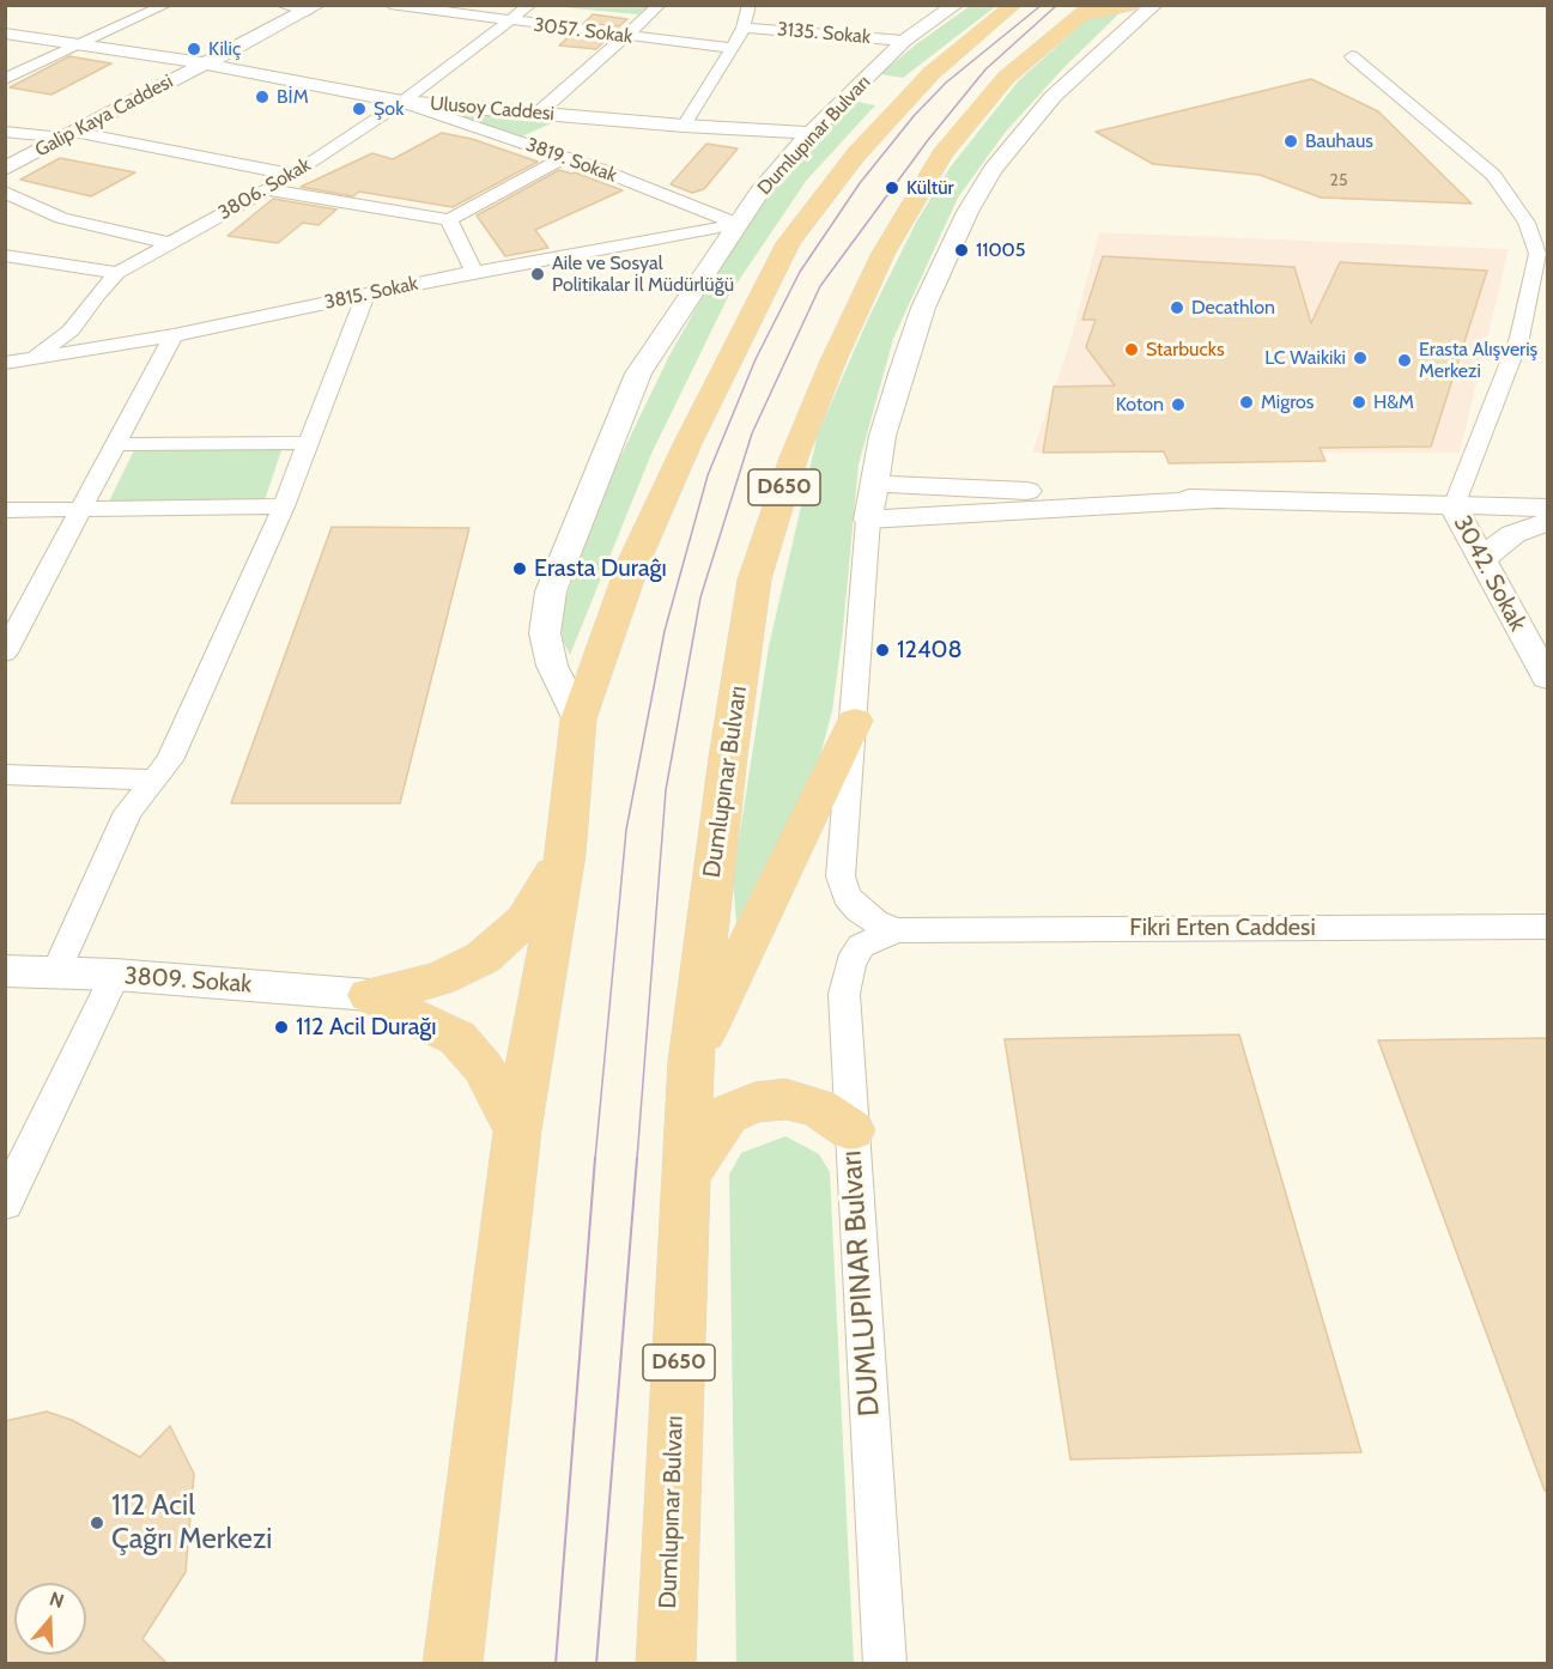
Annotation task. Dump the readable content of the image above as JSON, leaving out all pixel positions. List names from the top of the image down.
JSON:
{
  "streets": {
    "highway": ["Dumlupınar Bulvarı", "D650"],
    "street": [
      "3057. Sokak",
      "3135. Sokak",
      "Ulusoy Caddesi",
      "Galip Kaya Caddesi",
      "3819. Sokak",
      "3806. Sokak",
      "3815. Sokak",
      "3042. Sokak",
      "Fikri Erten Caddesi",
      "3809. Sokak",
      "DUMLUPINAR Bulvarı"
    ]
  },
  "crossings": [
    ["3057. Sokak", "3806. Sokak"],
    ["3135. Sokak", "Dumlupınar Bulvarı"],
    ["Ulusoy Caddesi", "Galip Kaya Caddesi"],
    ["Ulusoy Caddesi", "Dumlupınar Bulvarı"],
    ["Ulusoy Caddesi", "3819. Sokak"],
    ["Ulusoy Caddesi", "3806. Sokak"],
    ["Dumlupınar Bulvarı", "3819. Sokak"],
    ["Dumlupınar Bulvarı", "3815. Sokak"],
    ["3819. Sokak", "3806. Sokak"],
    ["3819. Sokak", "3815. Sokak"],
    ["3806. Sokak", "3815. Sokak"],
    ["Fikri Erten Caddesi", "DUMLUPINAR Bulvarı"]
  ],
  "places": [
    "Kiliç",
    "BİM",
    "Şok",
    "Bauhaus",
    "Kültür",
    "11005",
    "Aile ve Sosyal Politikalar İl Müdürlüğü",
    "Decathlon",
    "Starbucks",
    "LC Waikiki",
    "Erasta Alışveriş Merkezi",
    "Migros",
    "H&M",
    "Koton",
    "Erasta Duraĝı",
    "12408",
    "112 Acil Durağı",
    "112 Acil Çağrı Merkezi"
  ],
  "house_numbers": ["25"],
  "north": "top"
}
